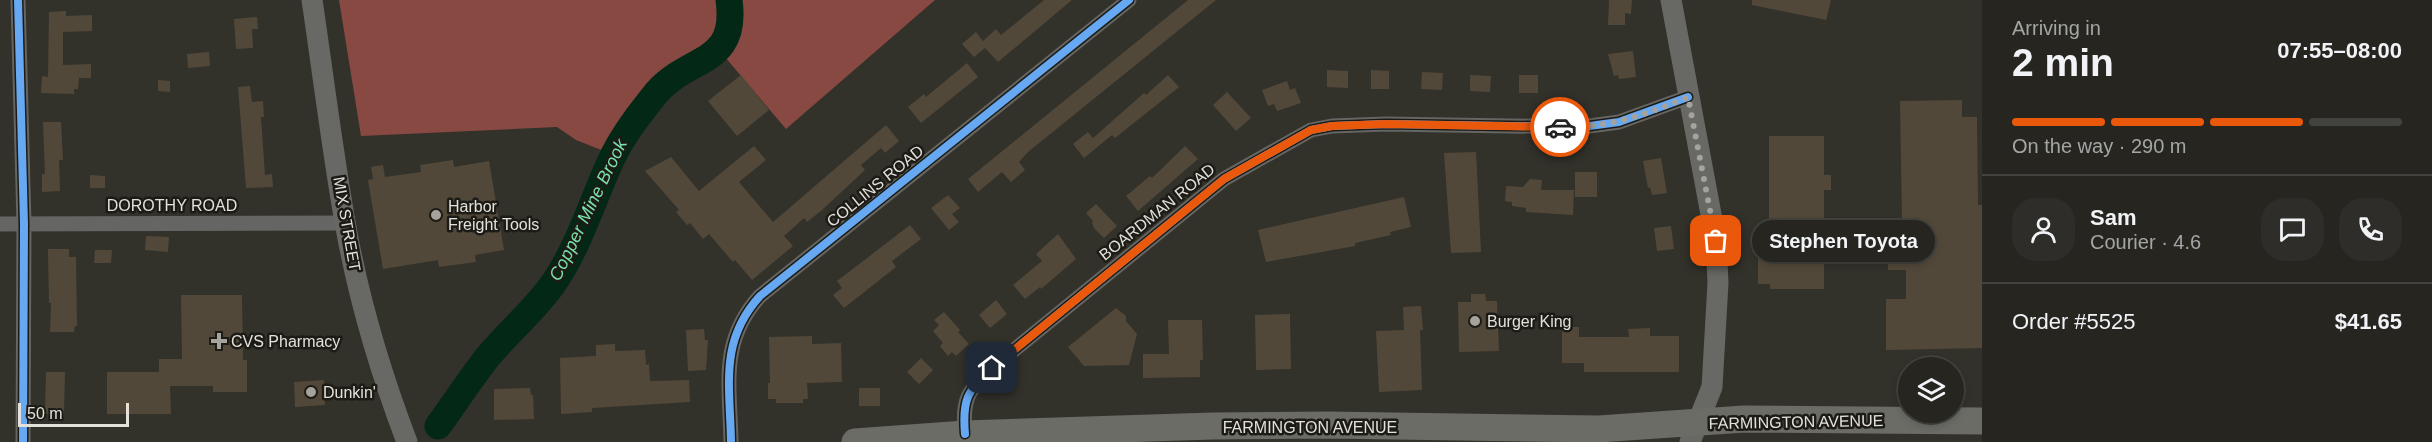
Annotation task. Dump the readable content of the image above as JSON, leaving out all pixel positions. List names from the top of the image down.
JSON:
{
  "streets": {
    "highway": ["FARMINGTON AVENUE"],
    "main road": ["MIX STREET"],
    "street": ["COLLINS ROAD", "DOROTHY ROAD", "BOARDMAN ROAD"]
  },
  "crossings": [
    ["DOROTHY ROAD", "MIX STREET"],
    ["BOARDMAN ROAD", "FARMINGTON AVENUE"]
  ],
  "water": ["Copper Mine Brook"],
  "places": {
    "other": [
      "Harbor Freight Tools",
      "Stephen Toyota",
      "Burger King",
      "Dunkin'"
    ],
    "health": ["CVS Pharmacy"]
  },
  "scale_bar": "50 m",
  "page": {
    "heading": ["2 min", "Arriving in", "07:55–08:00"],
    "panel": [
      "Sam",
      "Courier · 4.6",
      "Order #5525",
      "$41.65"
    ],
    "bar": "On the way · 290 m",
    "bubble": "Stephen Toyota",
    "scale": "50 m"
  }
}
